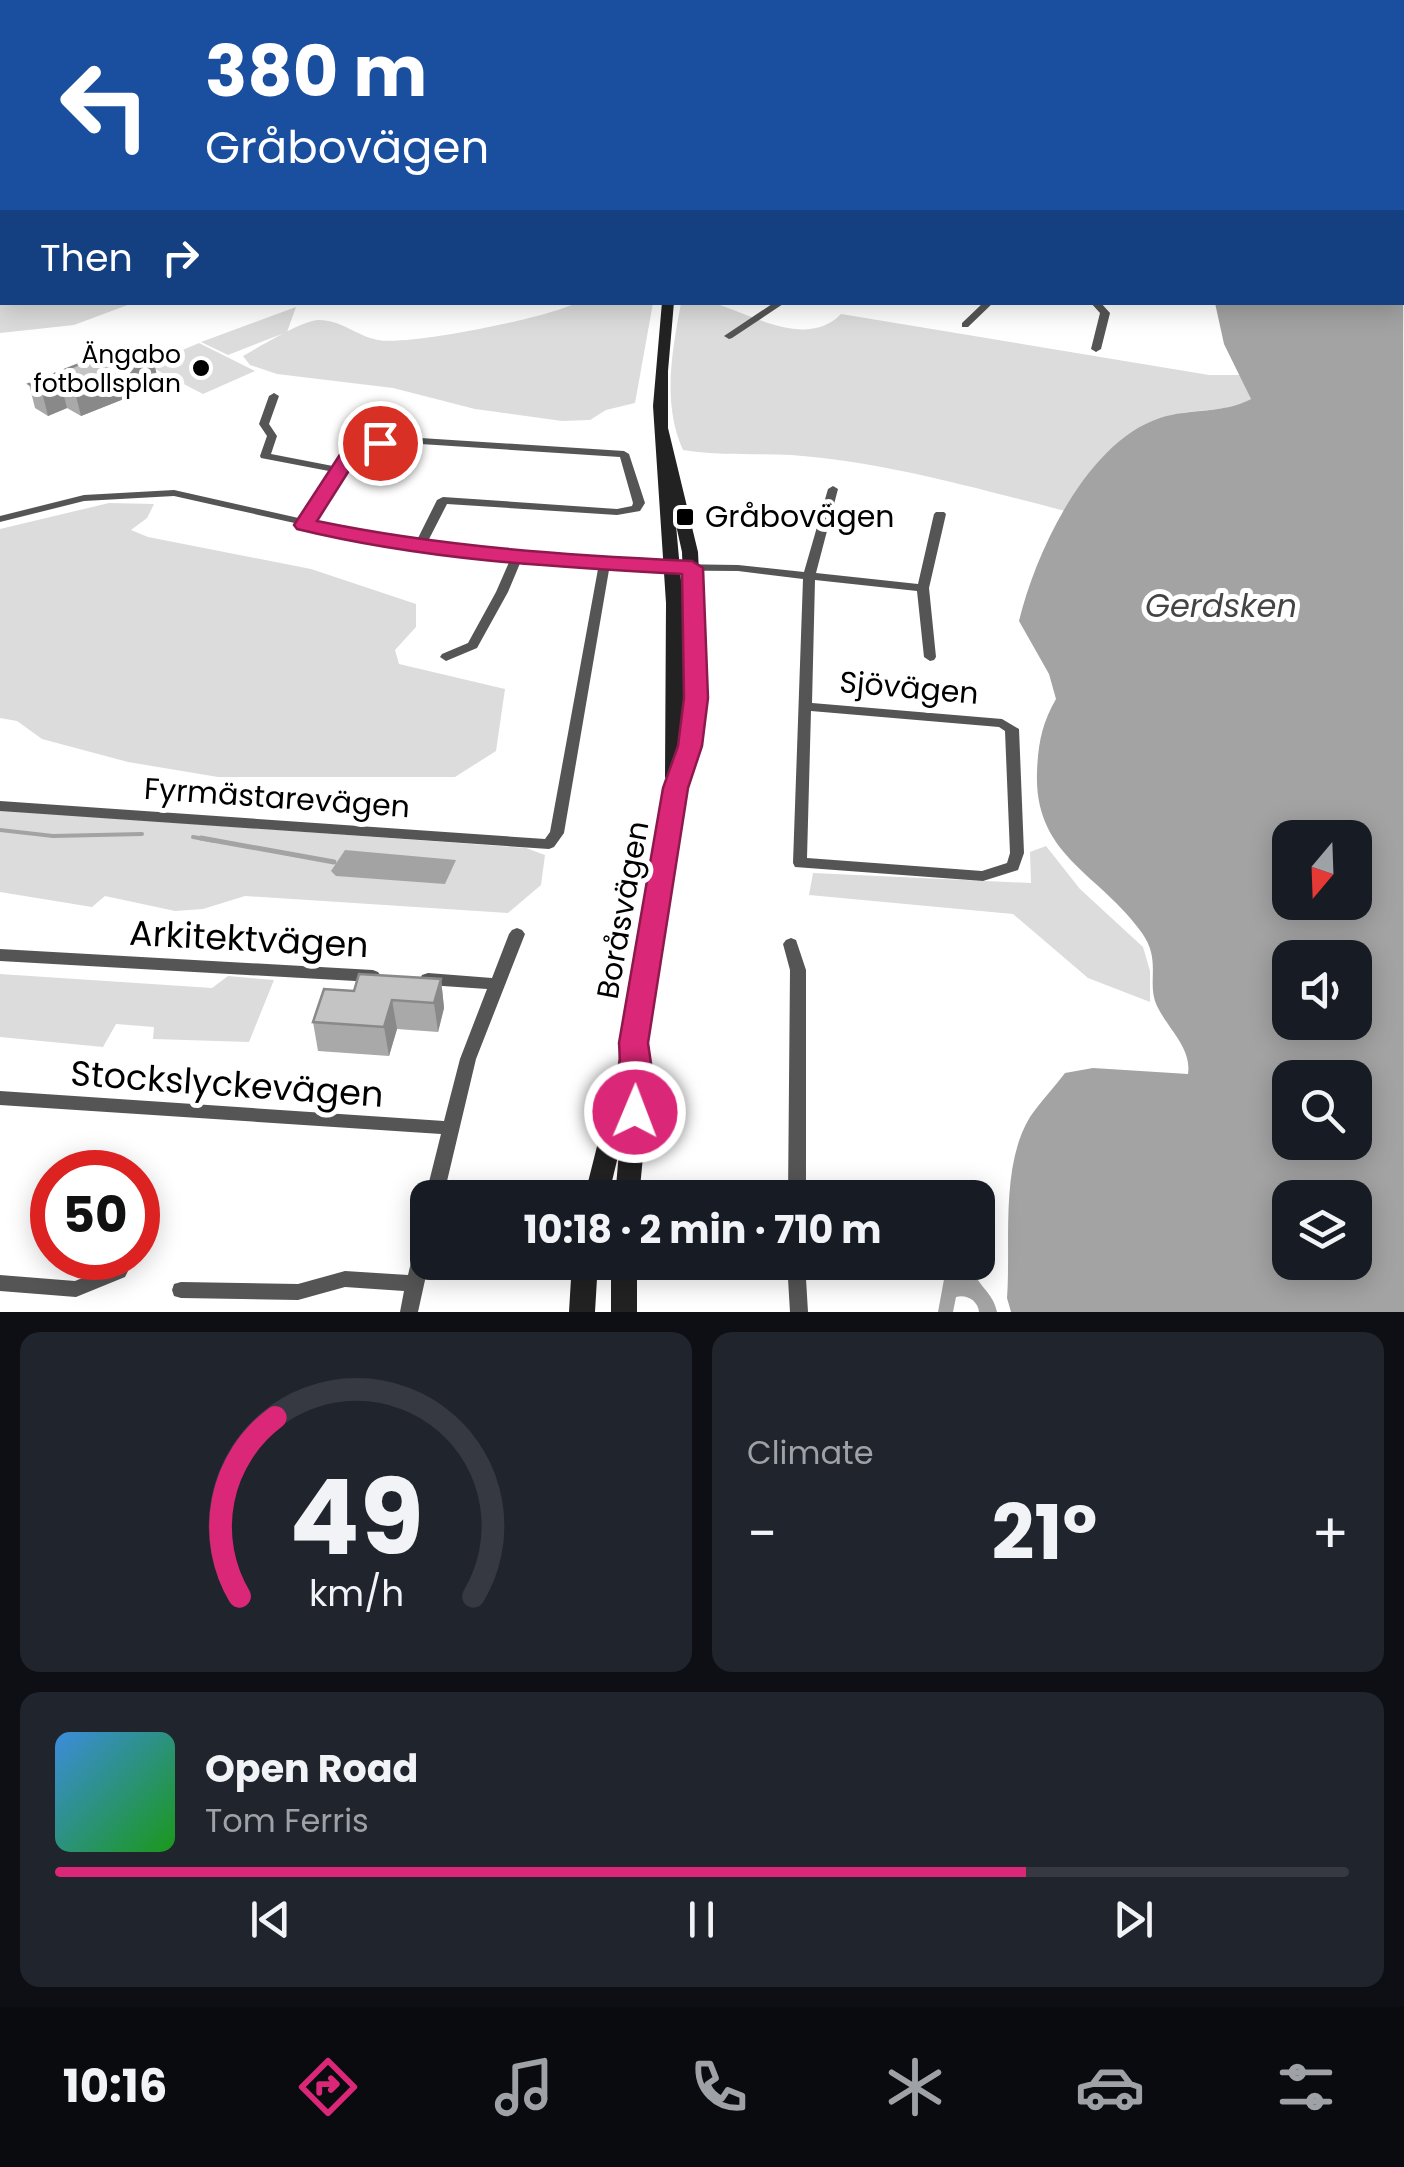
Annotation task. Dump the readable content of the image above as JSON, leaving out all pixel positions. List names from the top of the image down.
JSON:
{
  "streets": {
    "main road": ["Boråsvägen"],
    "street": [
      "Sjövägen",
      "Fyrmästarevägen",
      "Arkitektvägen",
      "Stockslyckevägen"
    ]
  },
  "water": ["Gerdsken"],
  "places": {
    "other": ["Ängabo fotbollsplan"],
    "transit": ["Gråbovägen"]
  },
  "north": "bottom",
  "page": {
    "turn": ["380 m", "Gråbovägen"],
    "then": "Then",
    "limit": "50",
    "trip": "10:18 · 2 min · 710 m",
    "tile": "Climate",
    "heat": ["−", "21°", "+"],
    "song": ["Open Road", "Tom Ferris"],
    "tabs": "10:16",
    "gauge": ["49", "km/h"]
  }
}
